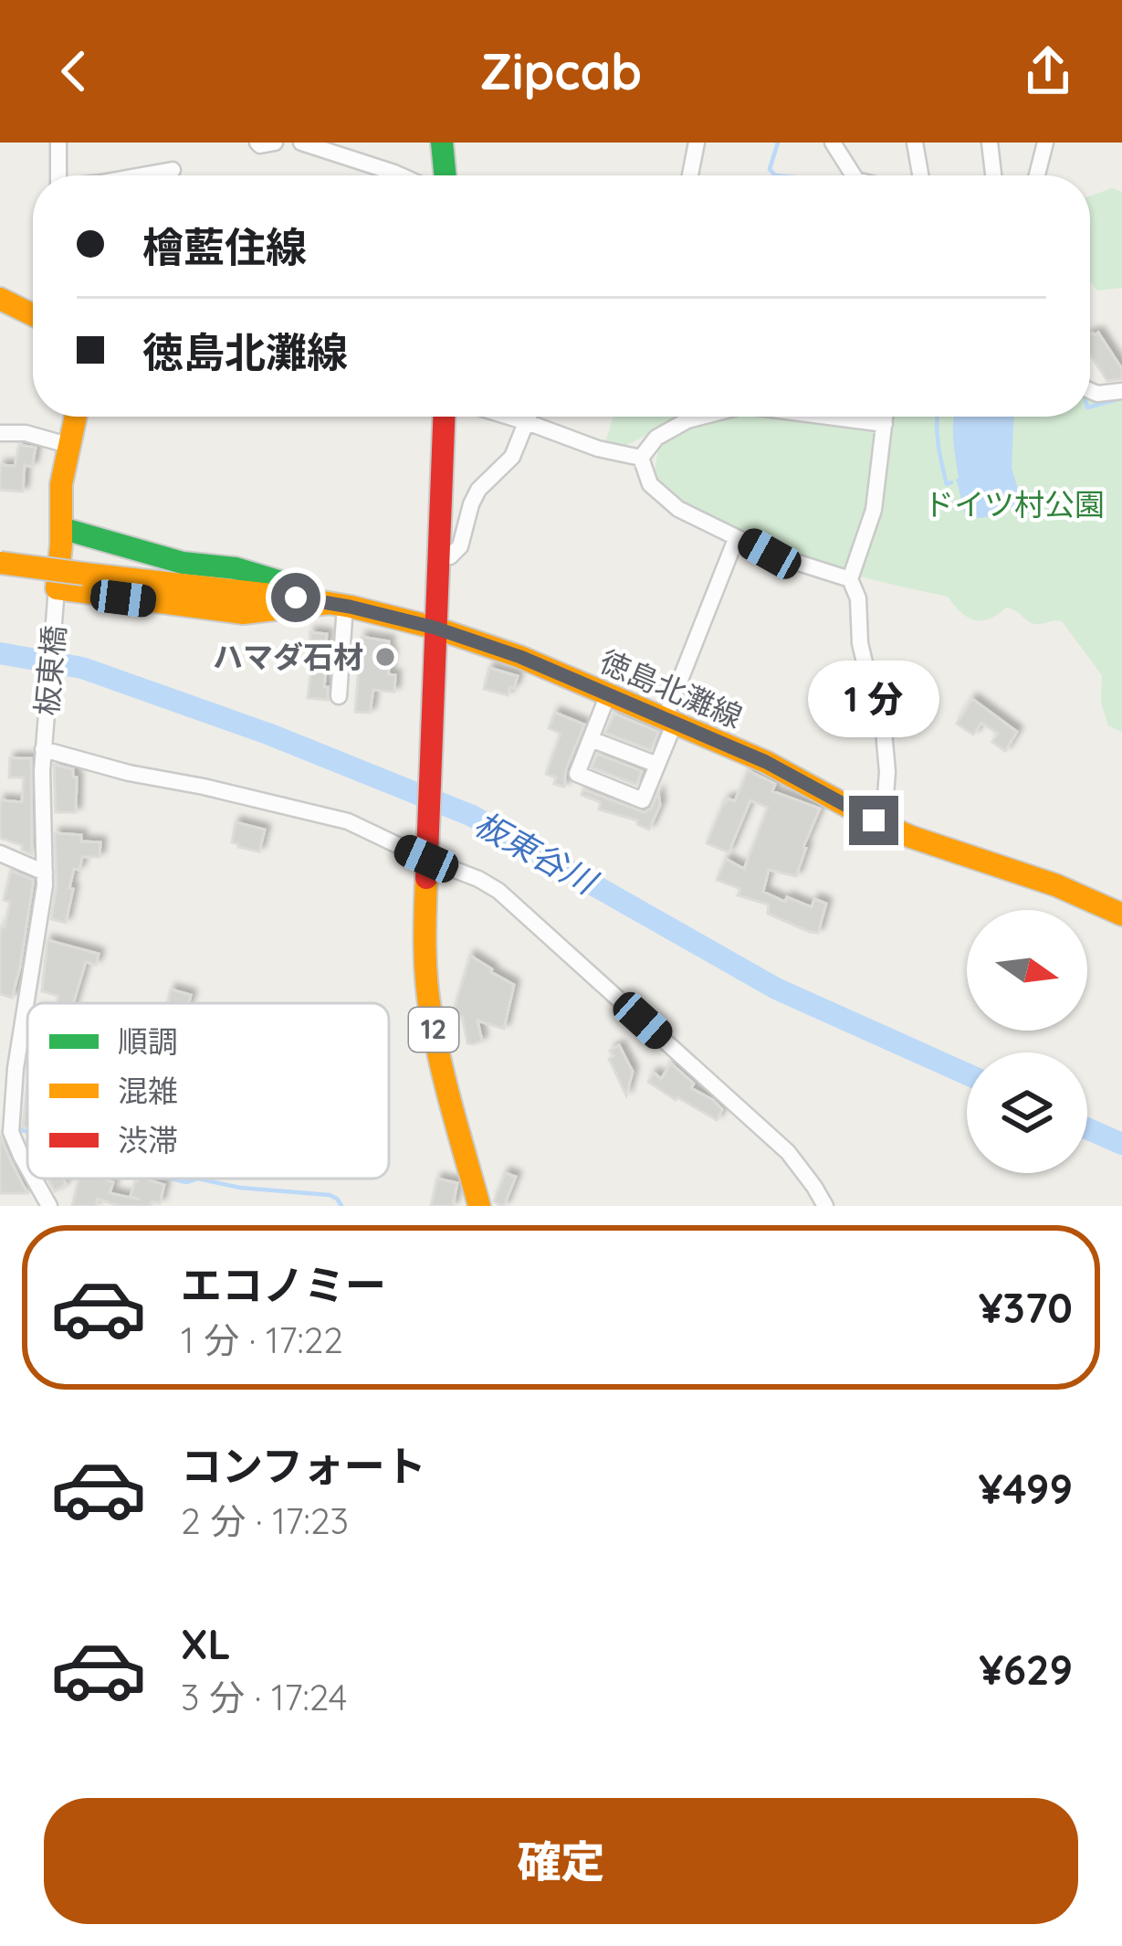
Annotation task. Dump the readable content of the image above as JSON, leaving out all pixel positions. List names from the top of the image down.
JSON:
{
  "streets": {
    "main road": ["徳島北灘線", "12"],
    "street": ["板東橋"]
  },
  "crossings": [
    ["徳島北灘線", "12"]
  ],
  "water": ["板東谷川"],
  "parks": ["ドイツ村公園"],
  "places": ["ハマダ石材"],
  "legend": ["順調", "混雑", "渋滞"],
  "north": "right",
  "page": {
    "header": "Zipcab",
    "banner": ["檜藍住線", "徳島北灘線"],
    "bubble": "1 分",
    "list": [
      {
        "name": "エコノミー",
        "note": "1 分 · 17:22",
        "value": "¥370"
      },
      {
        "name": "コンフォート",
        "note": "2 分 · 17:23",
        "value": "¥499"
      },
      {
        "name": "XL",
        "note": "3 分 · 17:24",
        "value": "¥629"
      }
    ],
    "buttons": "確定"
  }
}
